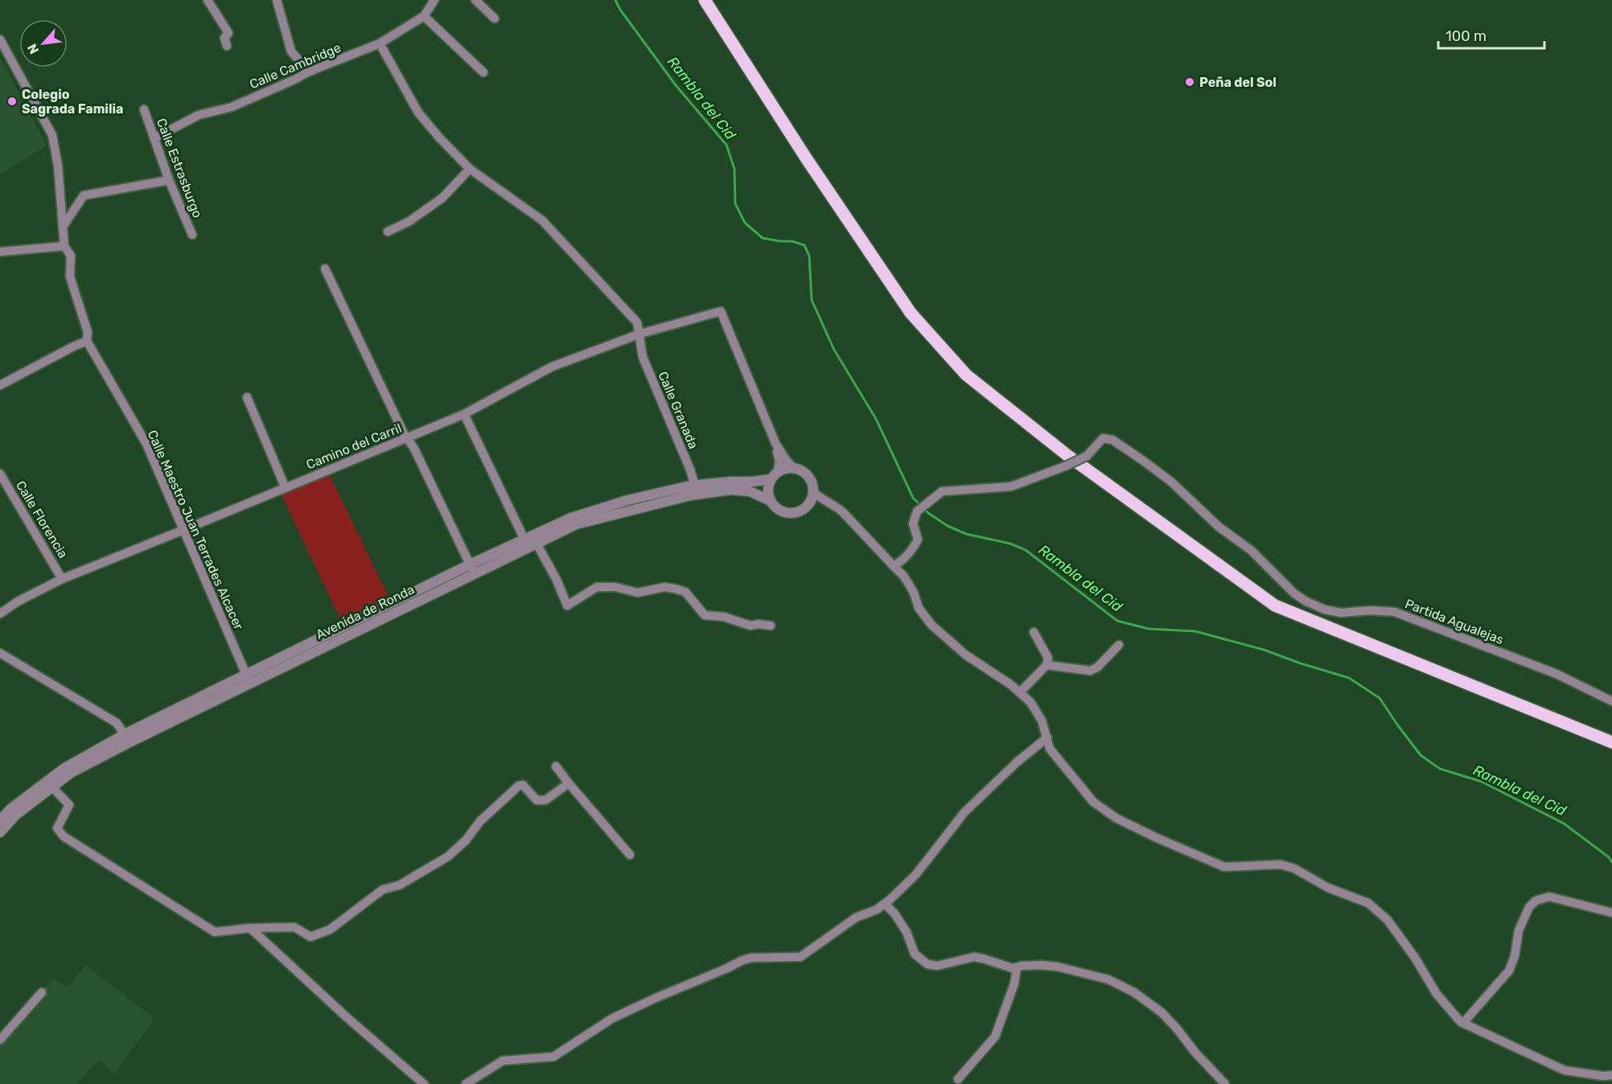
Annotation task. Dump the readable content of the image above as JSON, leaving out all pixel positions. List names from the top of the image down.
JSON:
{
  "streets": {
    "street": [
      "Calle Cambridge",
      "Calle Estrasburgo",
      "Calle Granada",
      "Camino del Carril",
      "Calle Florencia",
      "Calle Maestro Juan Terrades Alcacer",
      "Avenida de Ronda",
      "Partida Agualejas"
    ]
  },
  "crossings": [
    ["Calle Cambridge", "Calle Estrasburgo"],
    ["Calle Cambridge", "Calle Granada"],
    ["Calle Granada", "Camino del Carril"],
    ["Calle Granada", "Avenida de Ronda"],
    ["Camino del Carril", "Calle Florencia"],
    ["Camino del Carril", "Calle Maestro Juan Terrades Alcacer"],
    ["Calle Maestro Juan Terrades Alcacer", "Avenida de Ronda"]
  ],
  "water": ["Rambla del Cid"],
  "places": ["Peña del Sol", "Colegio Sagrada Familia"],
  "scale_bar": "100 m",
  "north": "bottom left"
}
